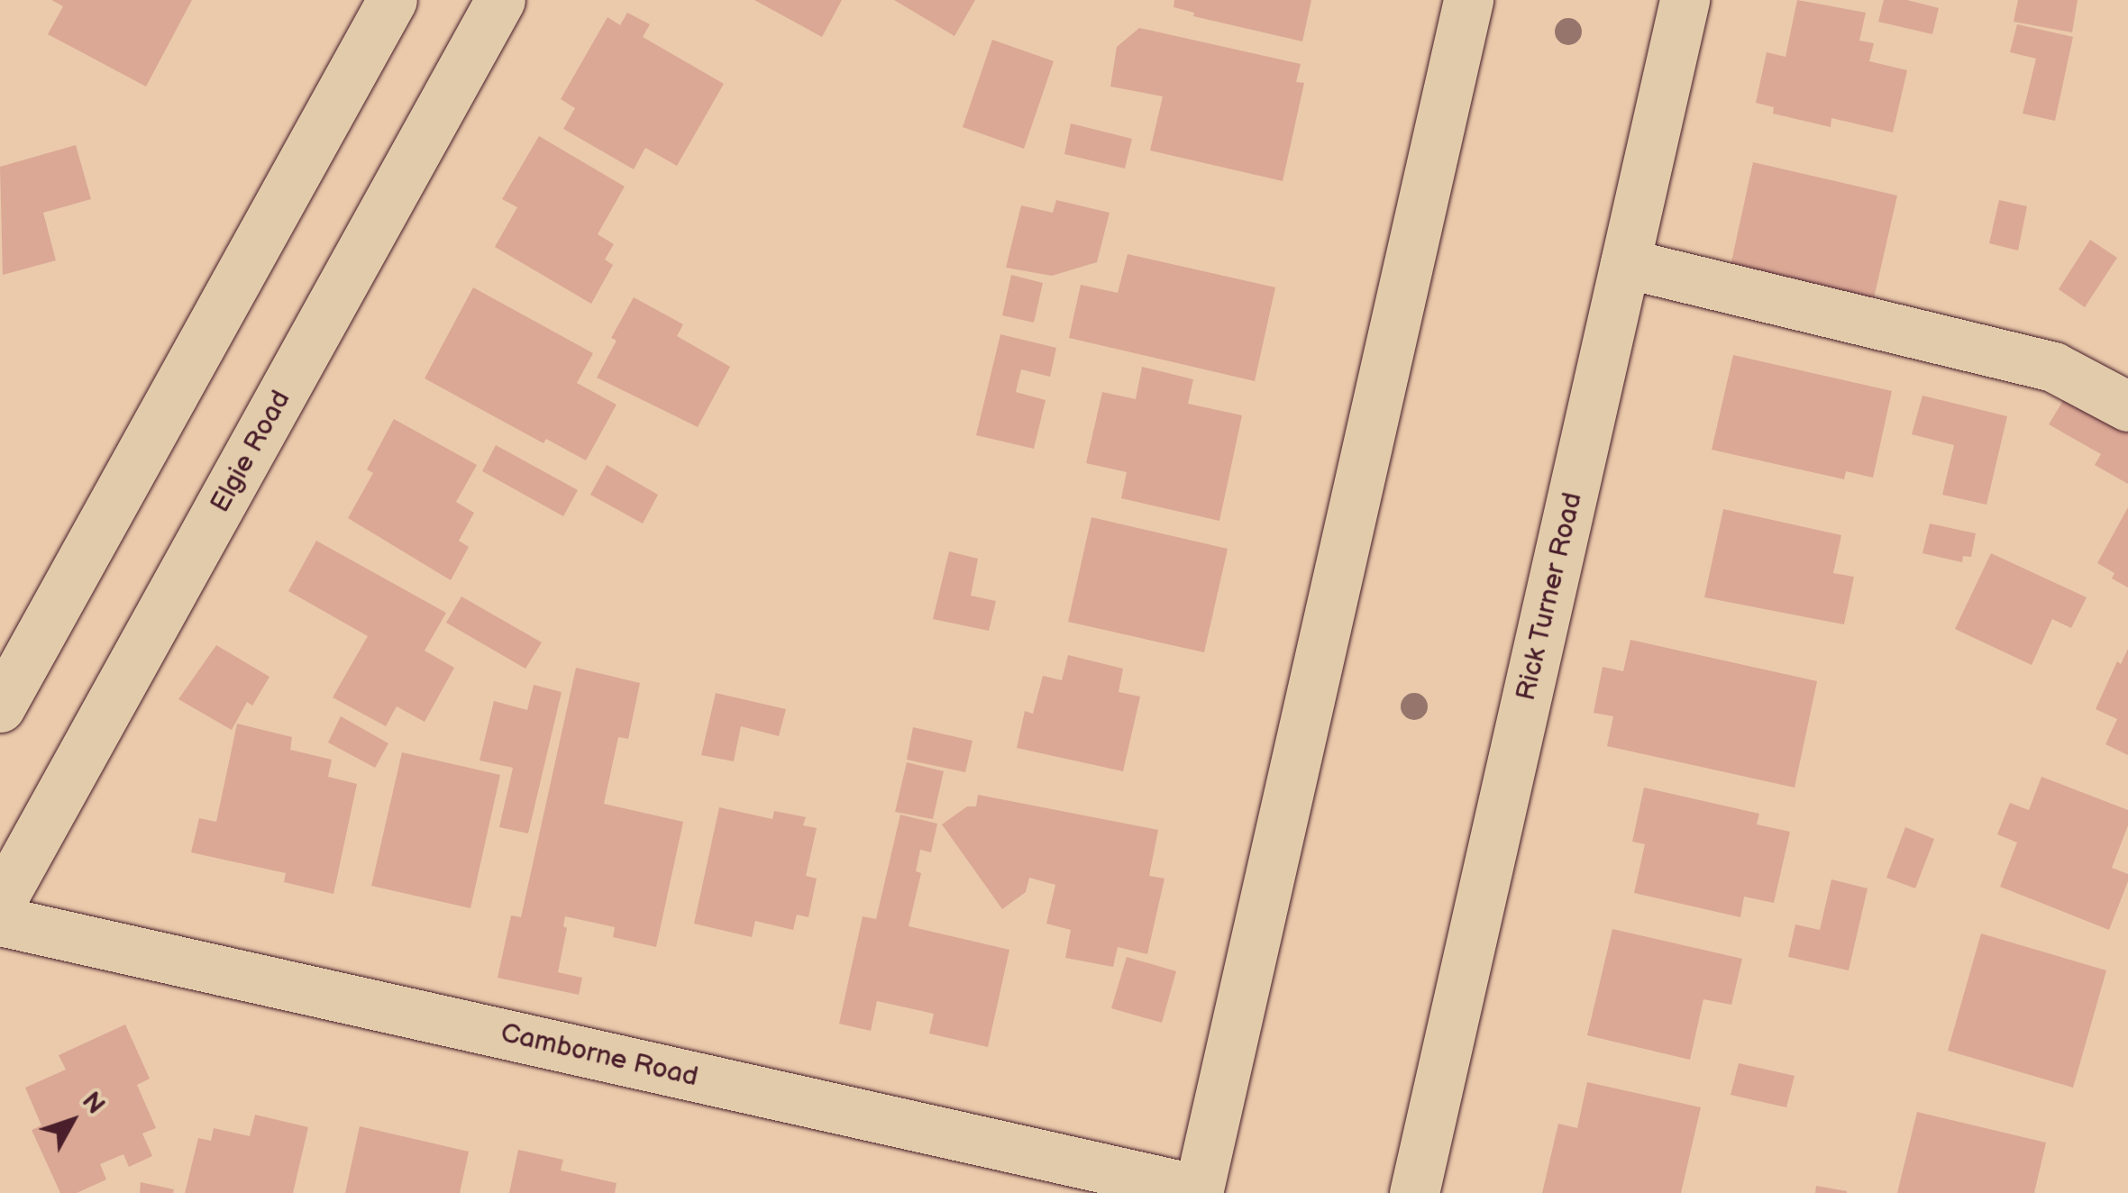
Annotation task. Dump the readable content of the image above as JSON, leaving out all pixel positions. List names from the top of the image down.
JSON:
{
  "streets": {
    "street": ["Elgie Road", "Rick Turner Road", "Camborne Road"]
  },
  "north": "top right"
}
